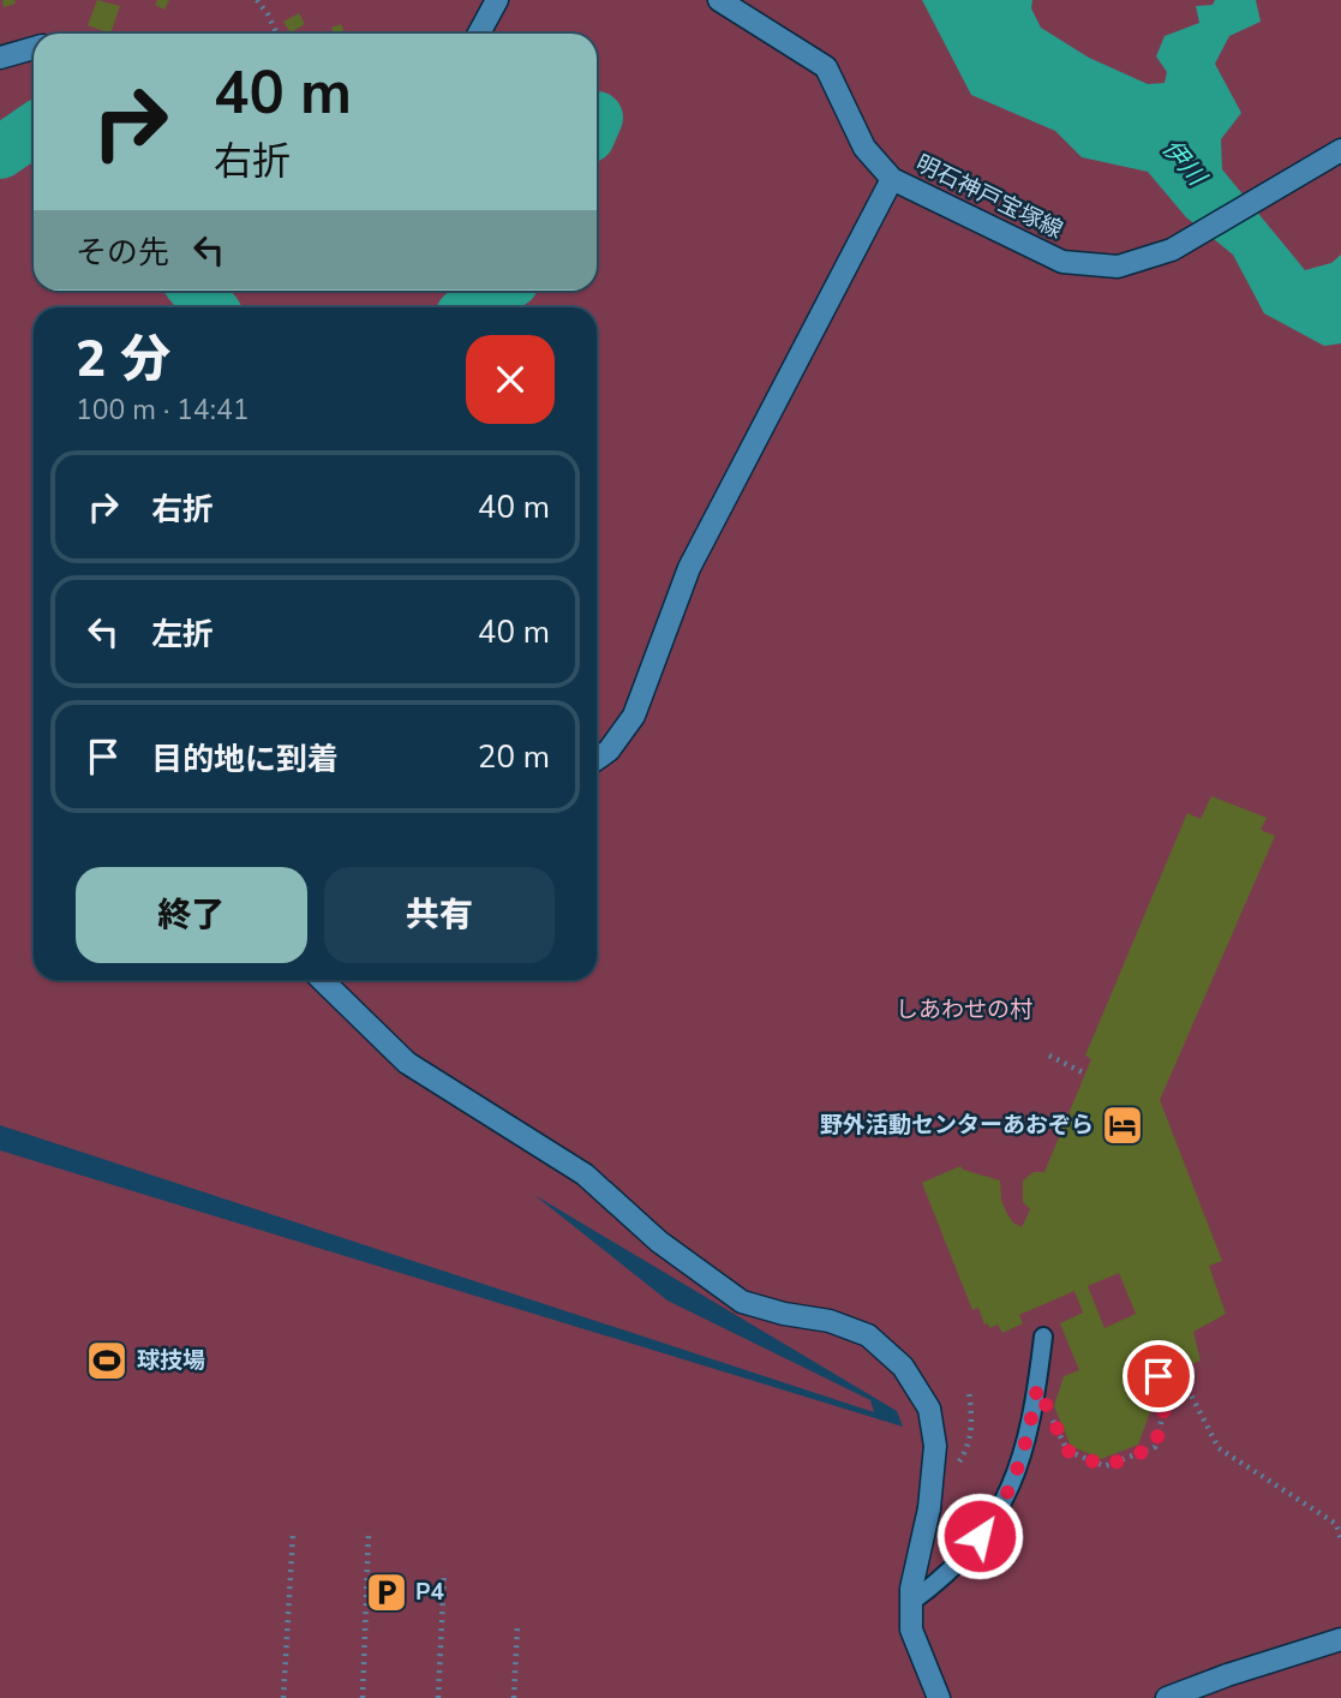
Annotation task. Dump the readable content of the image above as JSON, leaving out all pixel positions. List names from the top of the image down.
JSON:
{
  "streets": {
    "street": ["明石神戸宝塚線"]
  },
  "water": ["伊川"],
  "parks": ["しあわせの村"],
  "places": {
    "hotel": ["野外活動センターあおぞら"],
    "sports": ["球技場"],
    "parking": ["P4"]
  },
  "page": {
    "turn": ["40 m", "右折"],
    "then": "その先",
    "heading": ["2 分", "100 m · 14:41"],
    "list": [
      {
        "name": "右折",
        "value": "40 m"
      },
      {
        "name": "左折",
        "value": "40 m"
      },
      {
        "name": "目的地に到着",
        "value": "20 m"
      }
    ],
    "buttons": ["終了", "共有"]
  }
}
